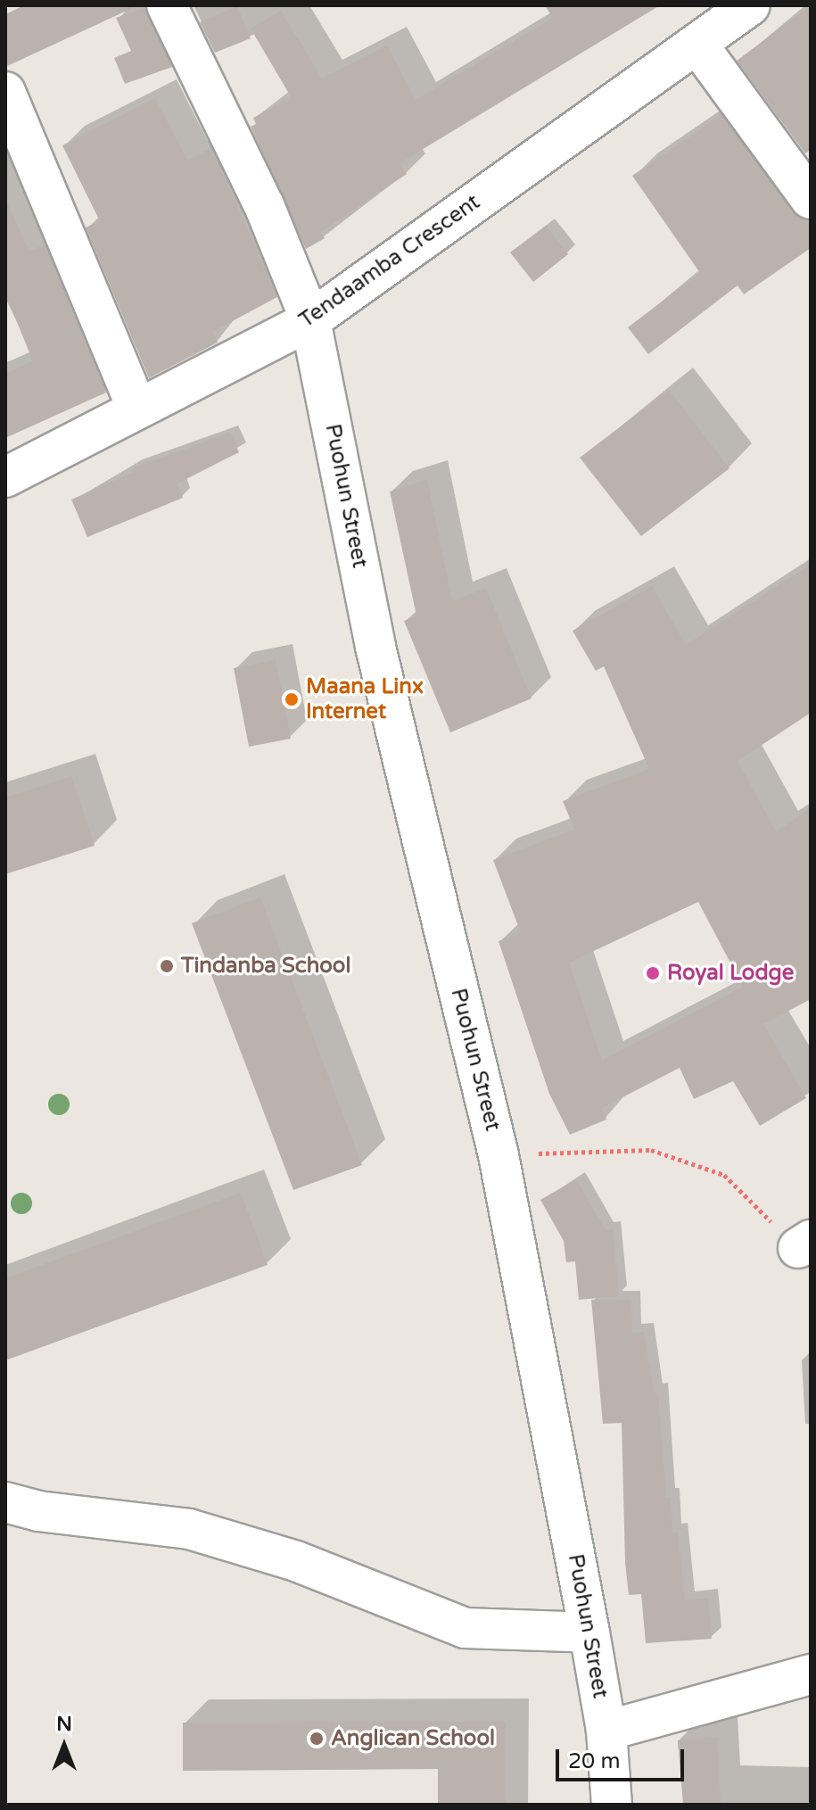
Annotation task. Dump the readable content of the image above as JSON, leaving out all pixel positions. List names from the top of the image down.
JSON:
{
  "streets": {
    "street": ["Tendaamba Crescent", "Puohun Street"]
  },
  "crossings": [
    ["Tendaamba Crescent", "Puohun Street"]
  ],
  "places": [
    "Maana Linx Internet",
    "Tindanba School",
    "Royal Lodge",
    "Anglican School"
  ],
  "scale_bar": "20 m",
  "north": "top"
}
